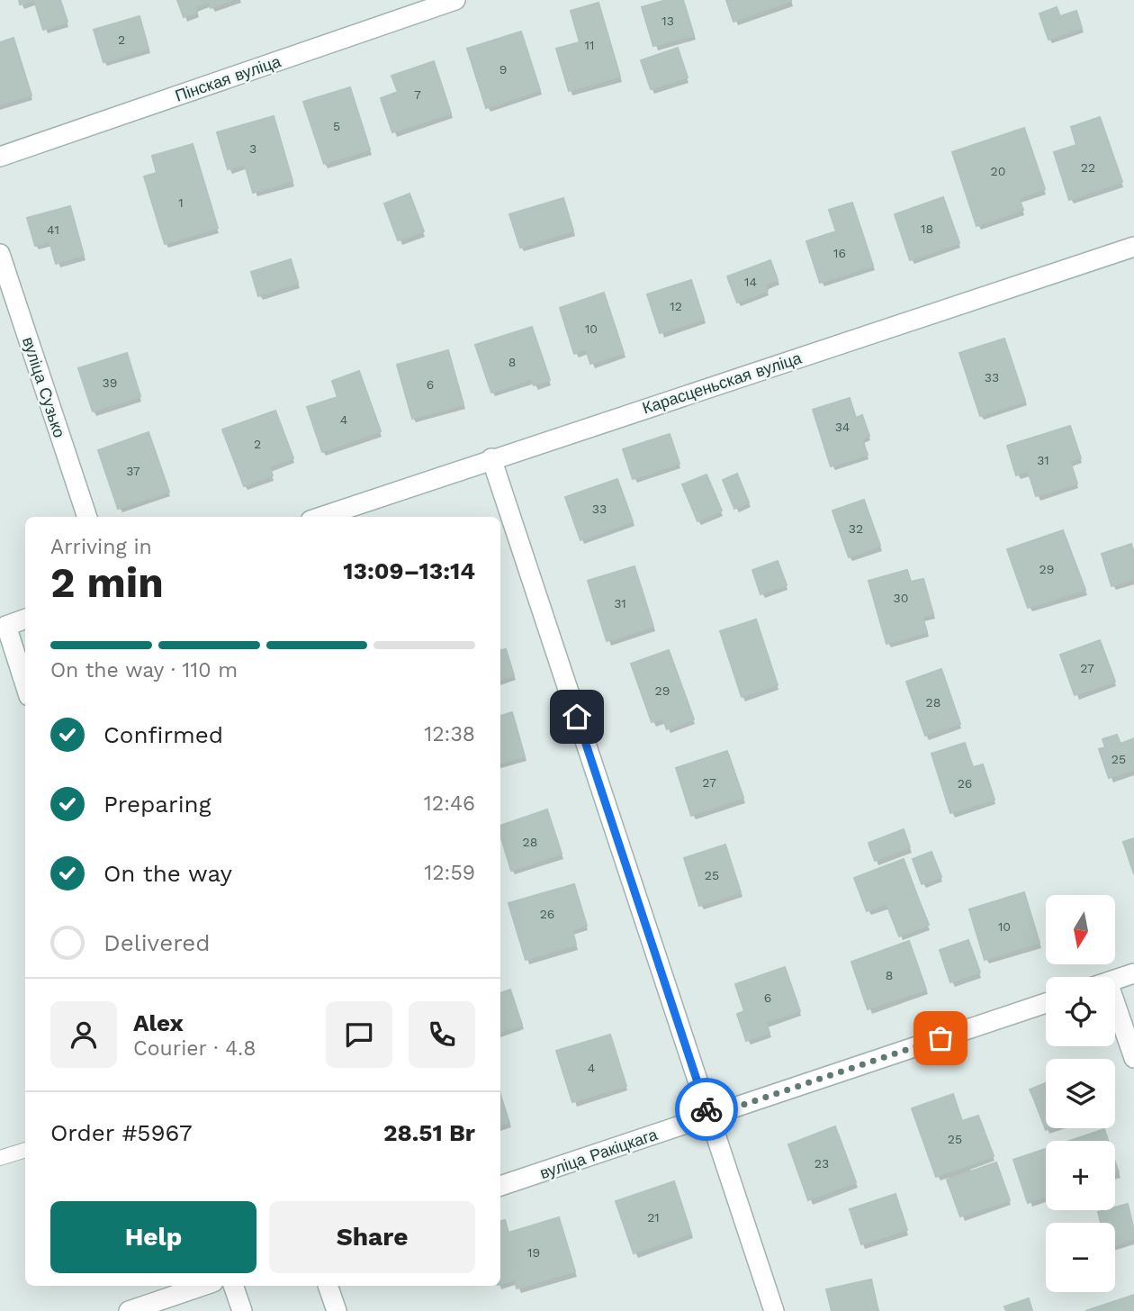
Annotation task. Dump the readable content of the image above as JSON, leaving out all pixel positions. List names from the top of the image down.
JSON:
{
  "streets": {
    "street": [
      "Пінская вуліца",
      "Карасценьская вуліца",
      "вуліца Сузько",
      "вуліца Ракіцкага"
    ]
  },
  "house_numbers": [
    "13",
    "2",
    "11",
    "9",
    "7",
    "5",
    "3",
    "22",
    "20",
    "1",
    "18",
    "41",
    "16",
    "14",
    "12",
    "10",
    "8",
    "33",
    "39",
    "6",
    "4",
    "34",
    "2",
    "31",
    "37",
    "33",
    "32",
    "29",
    "30",
    "31",
    "27",
    "29",
    "28",
    "25",
    "27",
    "26",
    "28",
    "25",
    "26",
    "10",
    "8",
    "6",
    "4",
    "25",
    "23",
    "21",
    "19"
  ],
  "north": "bottom",
  "page": {
    "heading": ["2 min", "Arriving in", "13:09–13:14"],
    "panel": [
      "Alex",
      "Courier · 4.8",
      "Order #5967",
      "28.51 Br"
    ],
    "bar": "On the way · 110 m",
    "list": [
      ["Confirmed", "12:38"],
      ["Preparing", "12:46"],
      ["On the way", "12:59"],
      "Delivered"
    ],
    "map_buttons": ["+", "−"],
    "buttons": ["Help", "Share"]
  }
}
